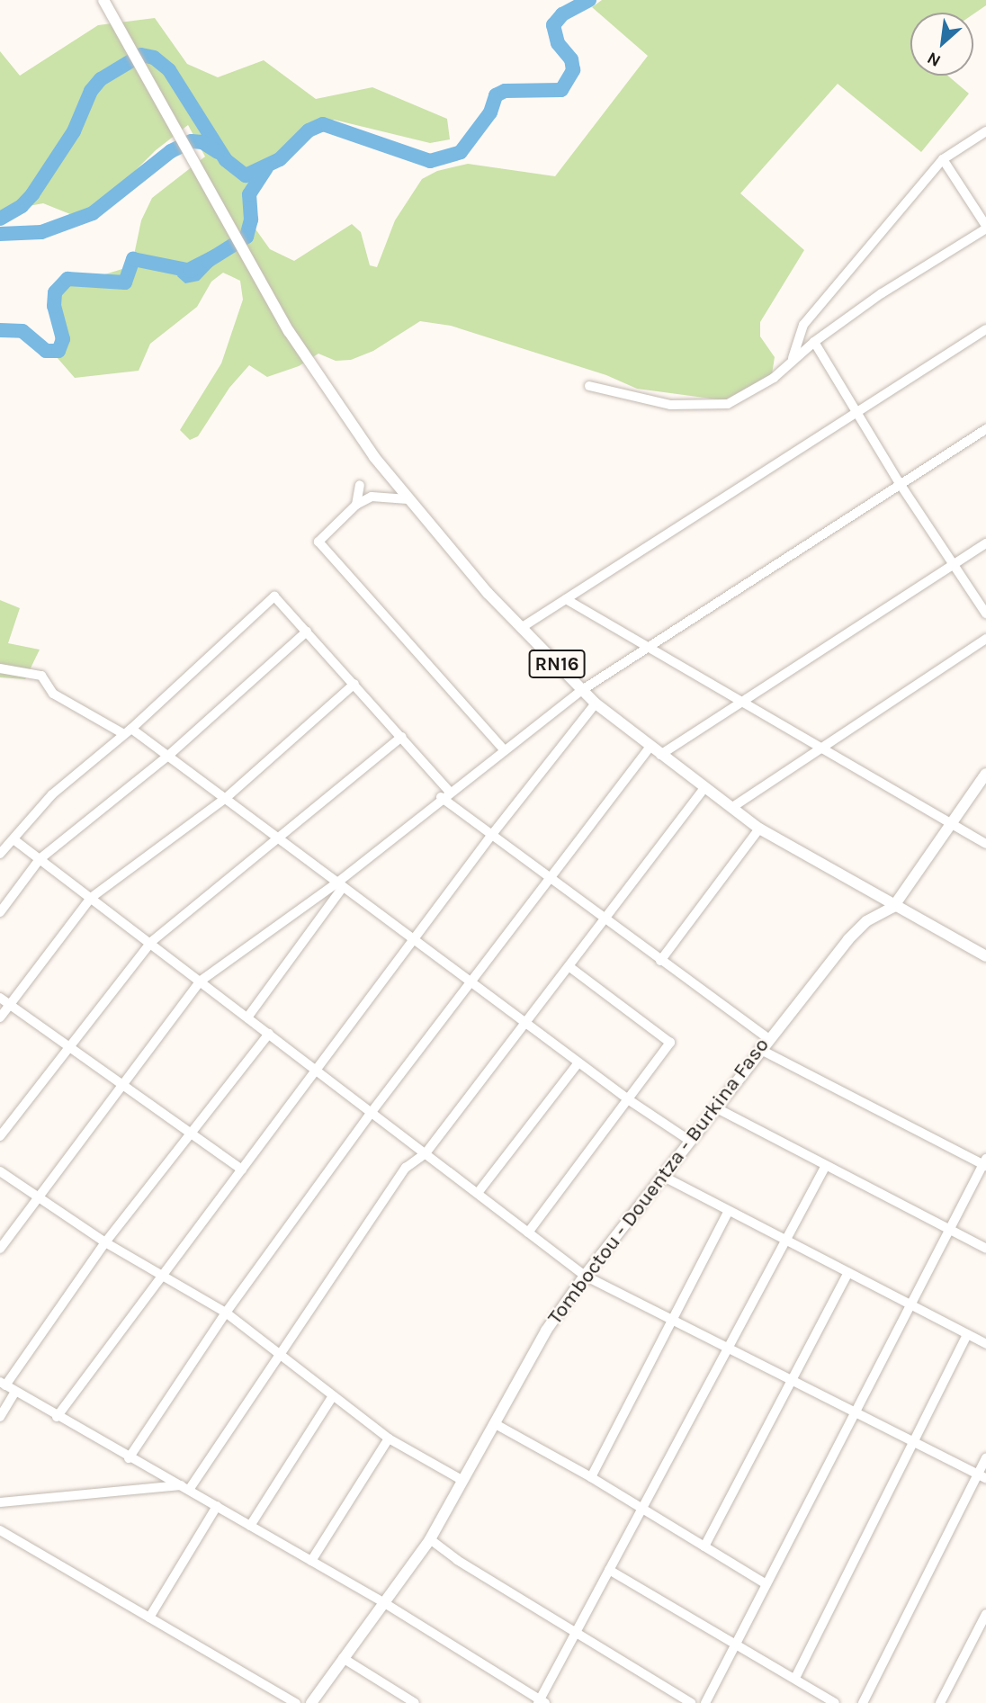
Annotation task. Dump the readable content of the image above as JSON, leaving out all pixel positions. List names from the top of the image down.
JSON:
{
  "streets": {
    "main road": ["RN16", "Tomboctou - Douentza - Burkina Faso"]
  },
  "crossings": [
    ["RN16", "Tomboctou - Douentza - Burkina Faso"]
  ],
  "north": "bottom left"
}
